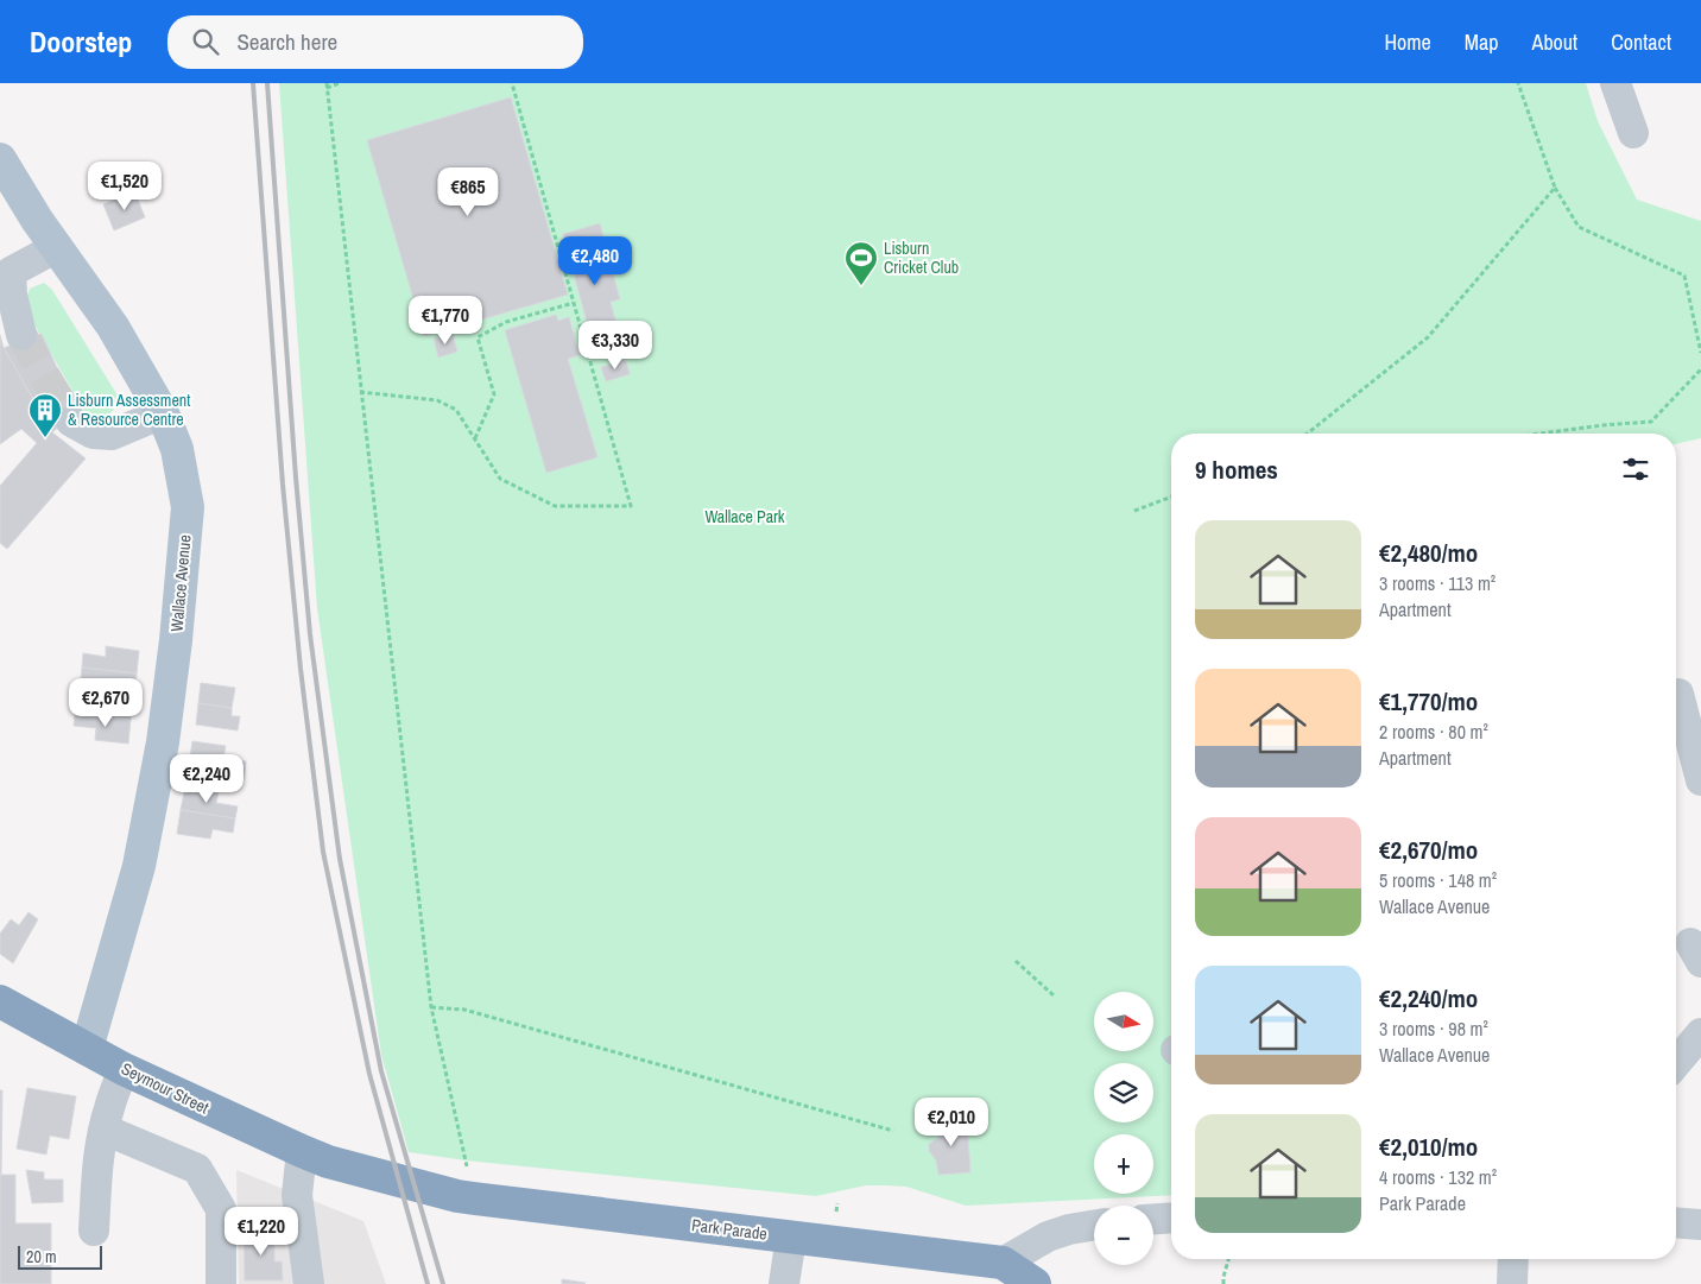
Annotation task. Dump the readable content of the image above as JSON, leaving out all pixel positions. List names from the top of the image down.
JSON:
{
  "streets": {
    "highway": ["Seymour Street", "Park Parade"],
    "main road": ["Wallace Avenue"]
  },
  "crossings": [
    ["Wallace Avenue", "Seymour Street"],
    ["Seymour Street", "Park Parade"]
  ],
  "parks": ["Wallace Park"],
  "places": {
    "sports": ["Lisburn Cricket Club"],
    "building": ["Lisburn Assessment & Resource Centre"]
  },
  "scale_bar": "20 m",
  "north": "right",
  "page": {
    "header": "Doorstep",
    "search": "Search here",
    "nav": [
      "Home",
      "Map",
      "About",
      "Contact"
    ],
    "price": [
      "€1,520",
      "€865",
      "€2,480",
      "€1,770",
      "€3,330",
      "€2,670",
      "€2,240",
      "€2,010",
      "€1,220"
    ],
    "heading": "9 homes",
    "list": [
      {
        "name": "€2,480/mo",
        "note": "3 rooms · 113 m² · Apartment"
      },
      {
        "name": "€1,770/mo",
        "note": "2 rooms · 80 m² · Apartment"
      },
      {
        "name": "€2,670/mo",
        "note": "5 rooms · 148 m² · Wallace Avenue"
      },
      {
        "name": "€2,240/mo",
        "note": "3 rooms · 98 m² · Wallace Avenue"
      },
      {
        "name": "€2,010/mo",
        "note": "4 rooms · 132 m² · Park Parade"
      }
    ],
    "map_buttons": ["+", "−"],
    "scale": "20 m"
  }
}
